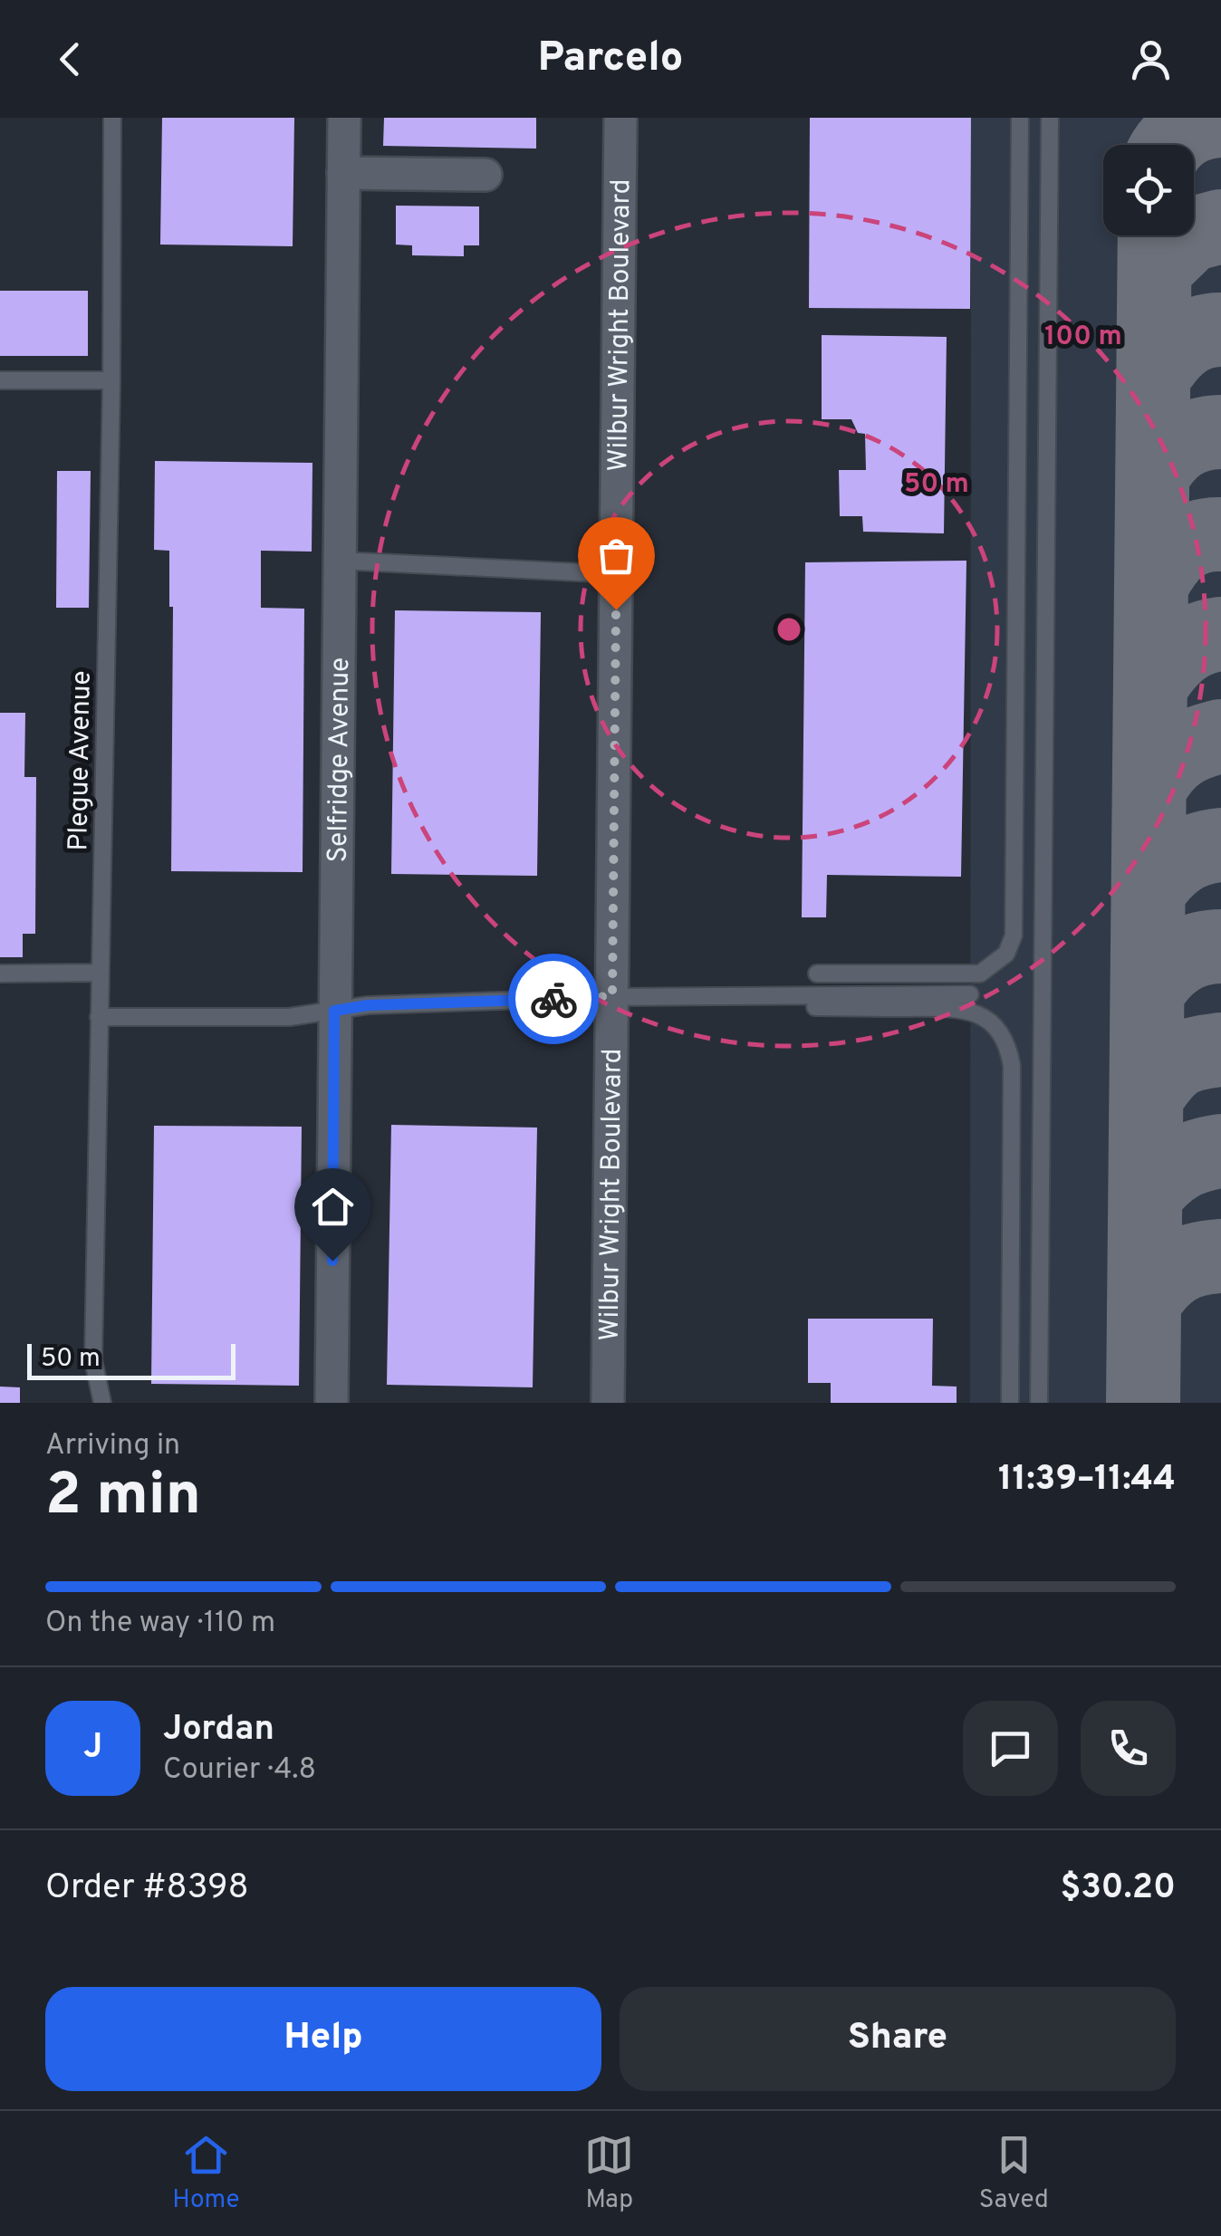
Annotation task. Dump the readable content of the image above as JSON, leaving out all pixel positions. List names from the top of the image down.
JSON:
{
  "streets": {
    "street": ["Wilbur Wright Boulevard", "Selfridge Avenue"],
    "lane": ["Plegue Avenue"]
  },
  "scale_bar": "50 m",
  "page": {
    "header": "Parcelo",
    "scale": "50 m",
    "heading": ["2 min", "Arriving in", "11:39–11:44"],
    "panel": [
      "Jordan",
      "Courier · 4.8",
      "Order #8398",
      "$30.20"
    ],
    "bar": "On the way · 110 m",
    "round": "J",
    "buttons": ["Help", "Share"],
    "tabs": ["Home", "Map", "Saved"]
  },
  "rings": ["100 m", "50 m"]
}
